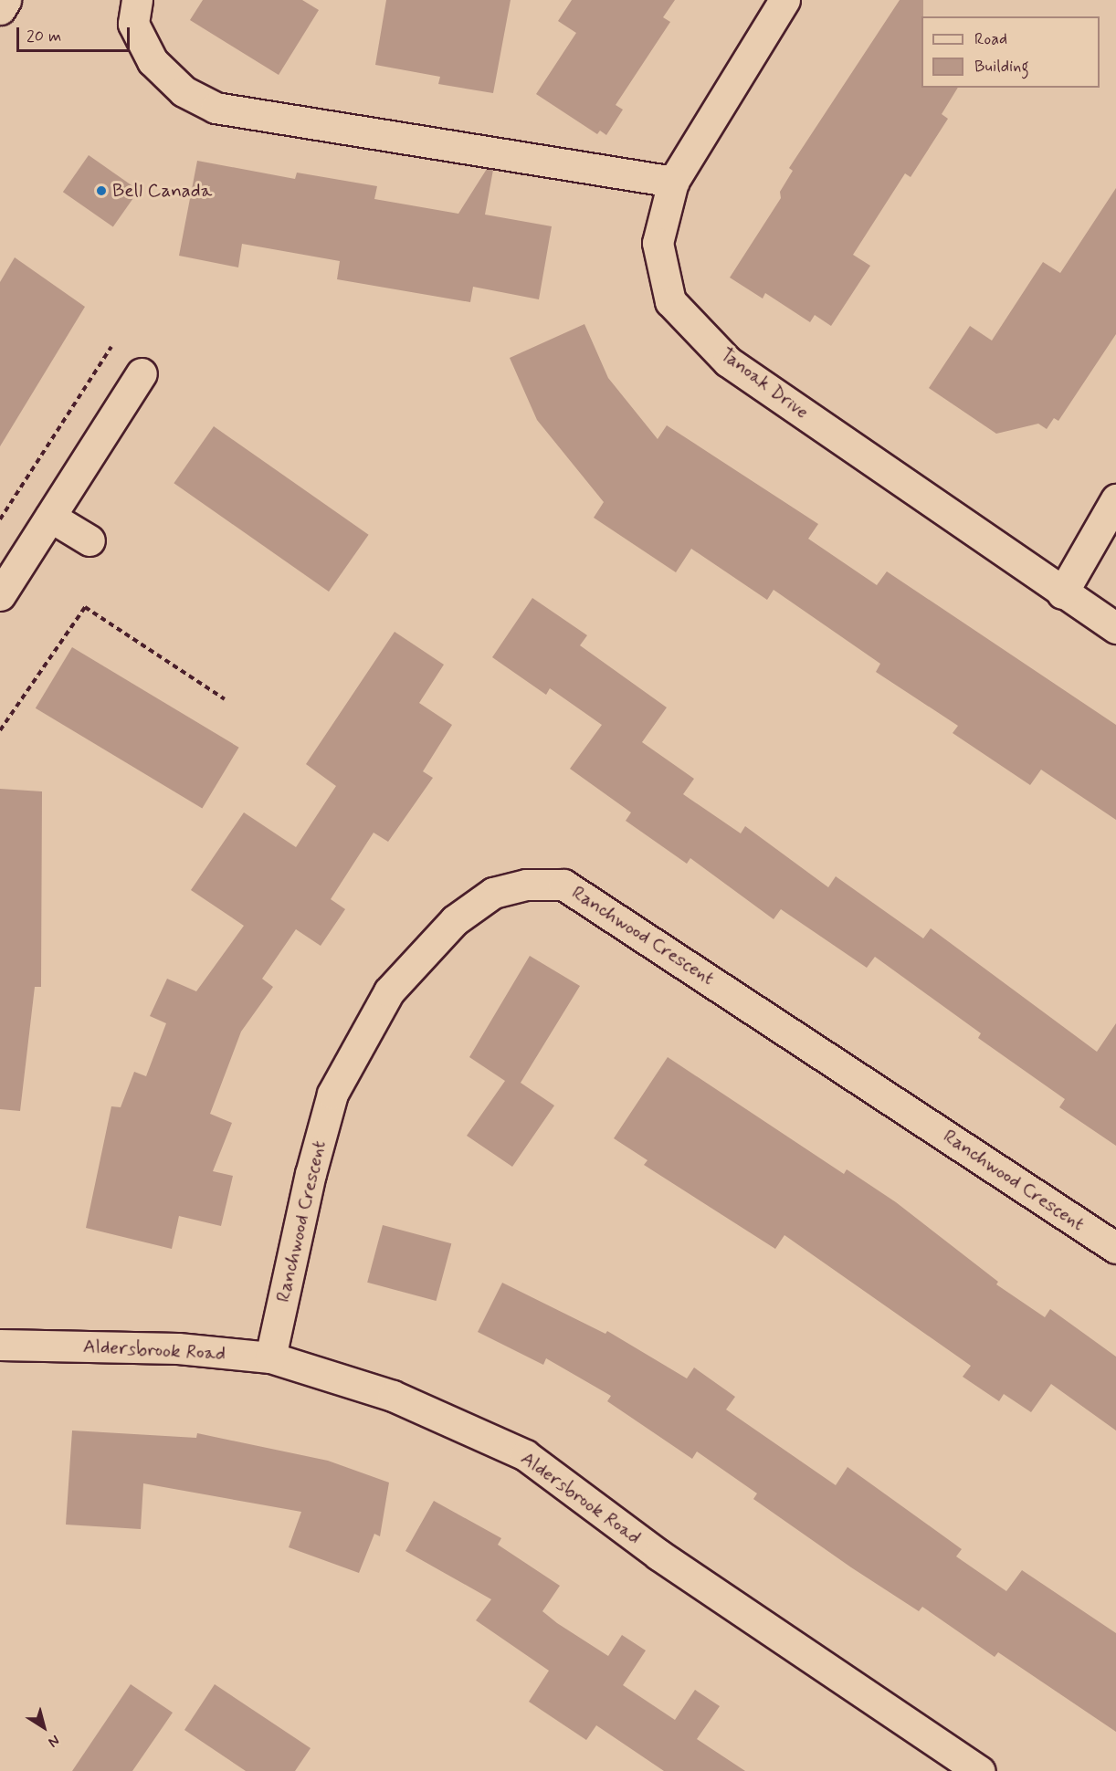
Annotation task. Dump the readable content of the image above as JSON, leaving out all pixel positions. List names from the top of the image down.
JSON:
{
  "streets": {
    "street": ["Tanoak Drive", "Ranchwood Crescent", "Aldersbrook Road"]
  },
  "crossings": [
    ["Ranchwood Crescent", "Aldersbrook Road"]
  ],
  "places": ["Bell Canada"],
  "legend": ["Road", "Building"],
  "scale_bar": "20 m",
  "north": "bottom right"
}
